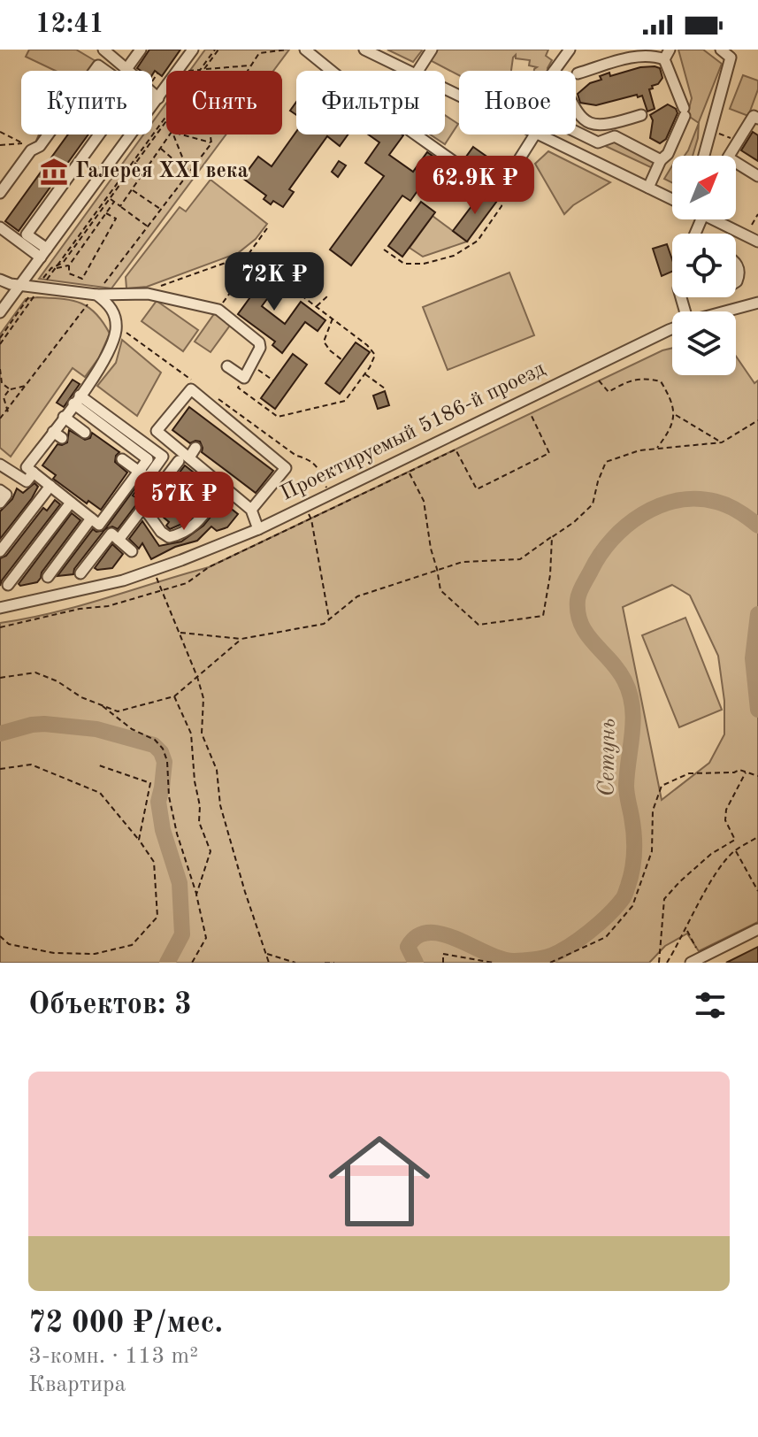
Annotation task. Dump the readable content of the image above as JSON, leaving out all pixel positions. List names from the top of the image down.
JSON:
{
  "streets": {
    "street": ["Проектируемый 5186-й проезд"]
  },
  "water": ["Сетунь"],
  "places": {
    "museum": ["Галерея XXI века"]
  },
  "north": "top right",
  "page": {
    "status": "12:41",
    "chip": [
      "Купить",
      "Снять",
      "Фильтры",
      "Новое"
    ],
    "price": ["62.9K ₽", "72K ₽", "57K ₽"],
    "heading": "Объектов: 3",
    "list": [
      {
        "name": "72 000 ₽/мес.",
        "note": "3-комн. · 113 m² · Квартира"
      }
    ]
  }
}
